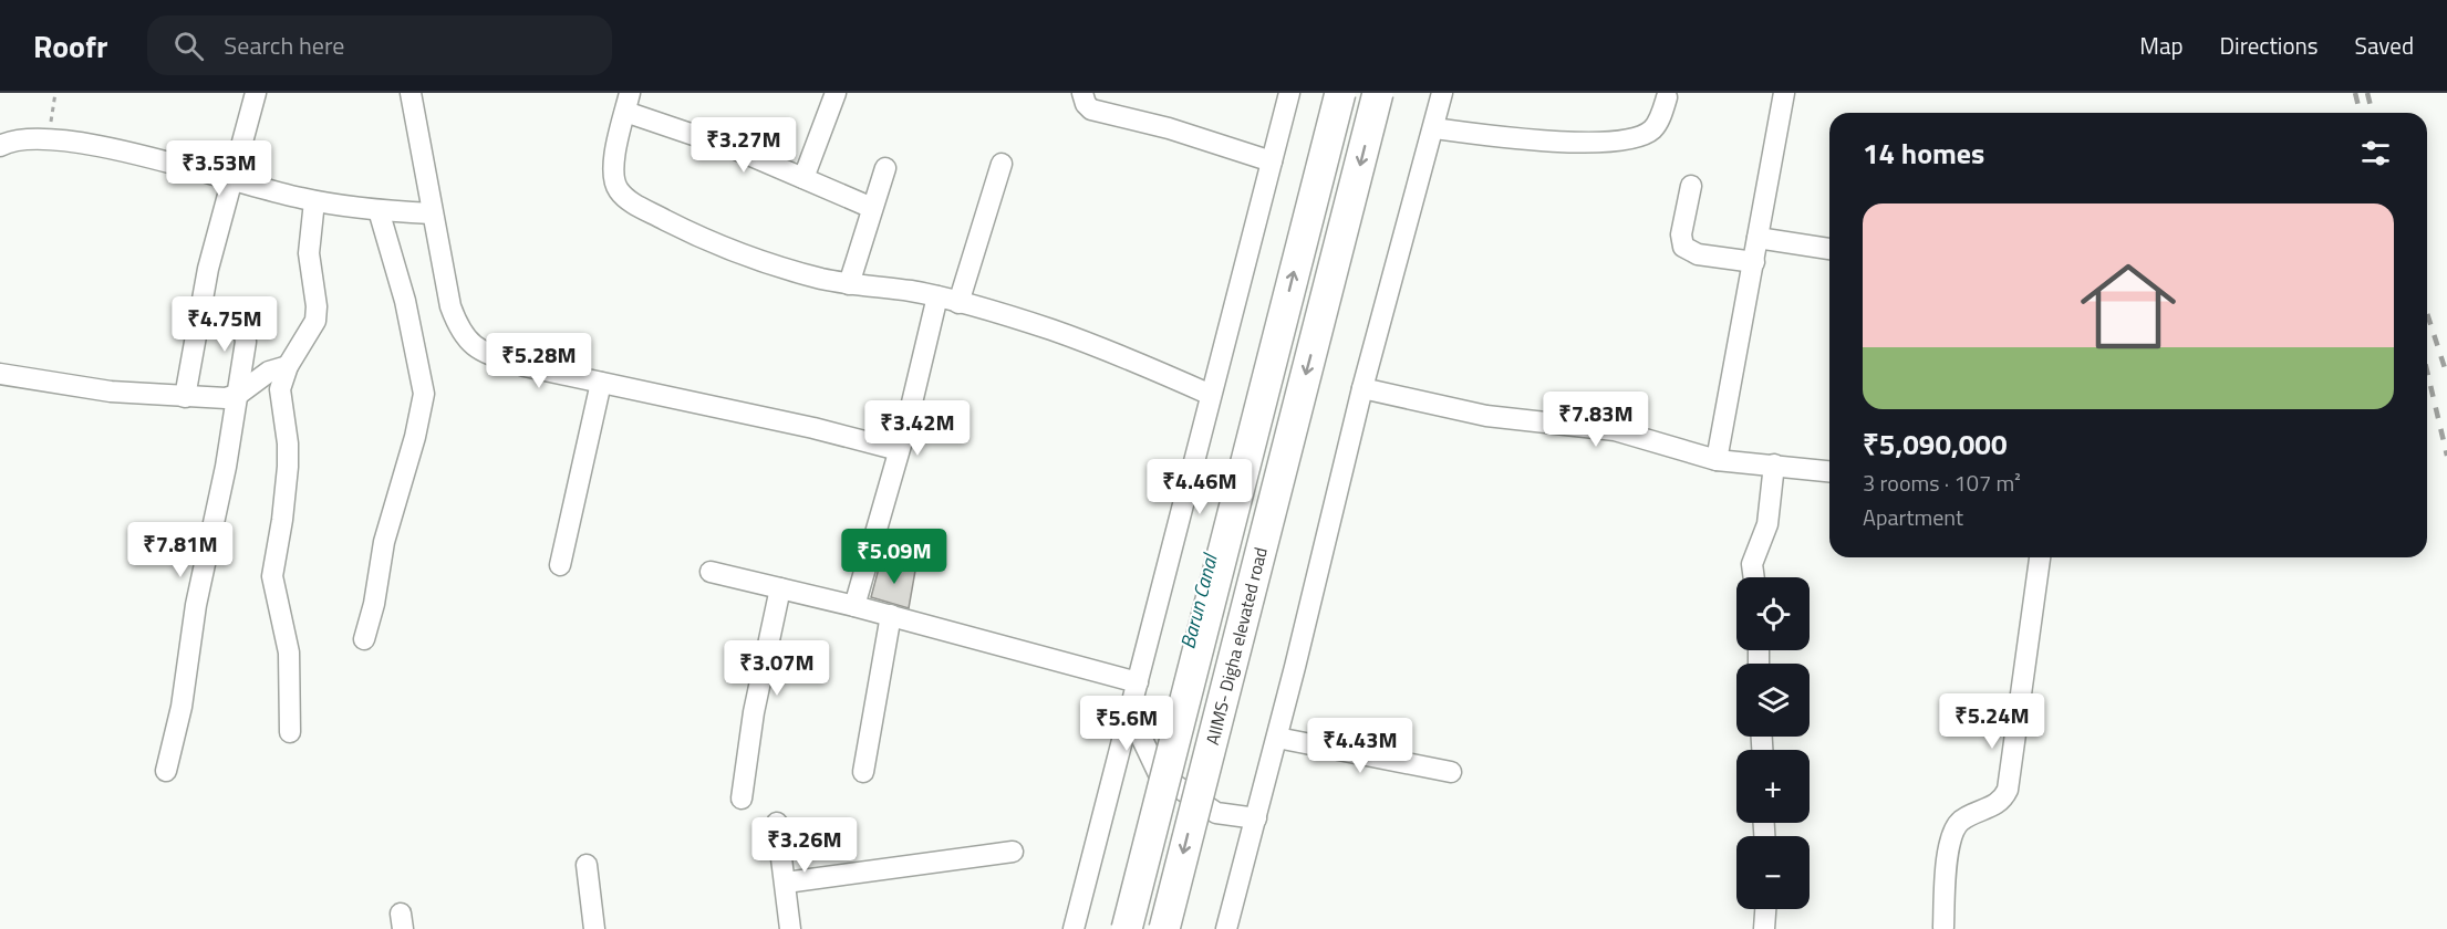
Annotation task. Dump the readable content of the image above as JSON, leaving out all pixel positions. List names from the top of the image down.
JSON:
{
  "streets": {
    "highway": ["AIIMS- Digha elevated road"]
  },
  "water": ["Barun Canal"],
  "page": {
    "header": "Roofr",
    "search": "Search here",
    "nav": ["Map", "Directions", "Saved"],
    "heading": "14 homes",
    "price": [
      "₹3.27M",
      "₹3.53M",
      "₹4.75M",
      "₹5.28M",
      "₹7.83M",
      "₹3.42M",
      "₹4.46M",
      "₹7.81M",
      "₹5.09M",
      "₹3.07M",
      "₹5.24M",
      "₹5.6M",
      "₹4.43M",
      "₹3.26M"
    ],
    "list": [
      {
        "name": "₹5,090,000",
        "note": "3 rooms · 107 m² · Apartment"
      }
    ],
    "map_buttons": ["+", "−"]
  }
}
